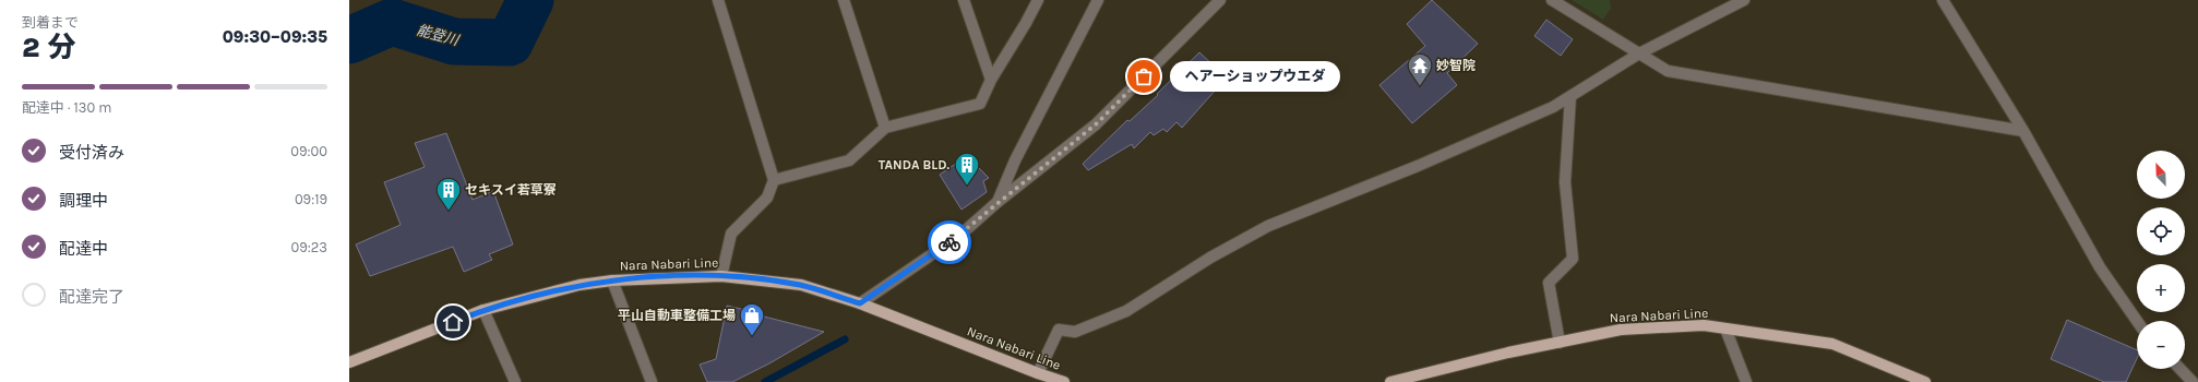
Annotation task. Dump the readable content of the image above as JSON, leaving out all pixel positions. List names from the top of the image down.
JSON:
{
  "streets": {
    "main road": ["Nara Nabari Line"]
  },
  "water": ["能登川"],
  "places": {
    "other": ["ヘアーショップウエダ"],
    "temple": ["妙智院"],
    "building": ["TANDA BLD.", "セキスイ若草寮"],
    "shop": ["平山自動車整備工場"]
  },
  "north": "top left",
  "page": {
    "heading": ["2 分", "到着まで", "09:30–09:35"],
    "bubble": "ヘアーショップウエダ",
    "bar": "配達中 · 130 m",
    "list": [
      ["受付済み", "09:00"],
      ["調理中", "09:19"],
      ["配達中", "09:23"],
      "配達完了"
    ],
    "map_buttons": ["+", "−"]
  }
}
